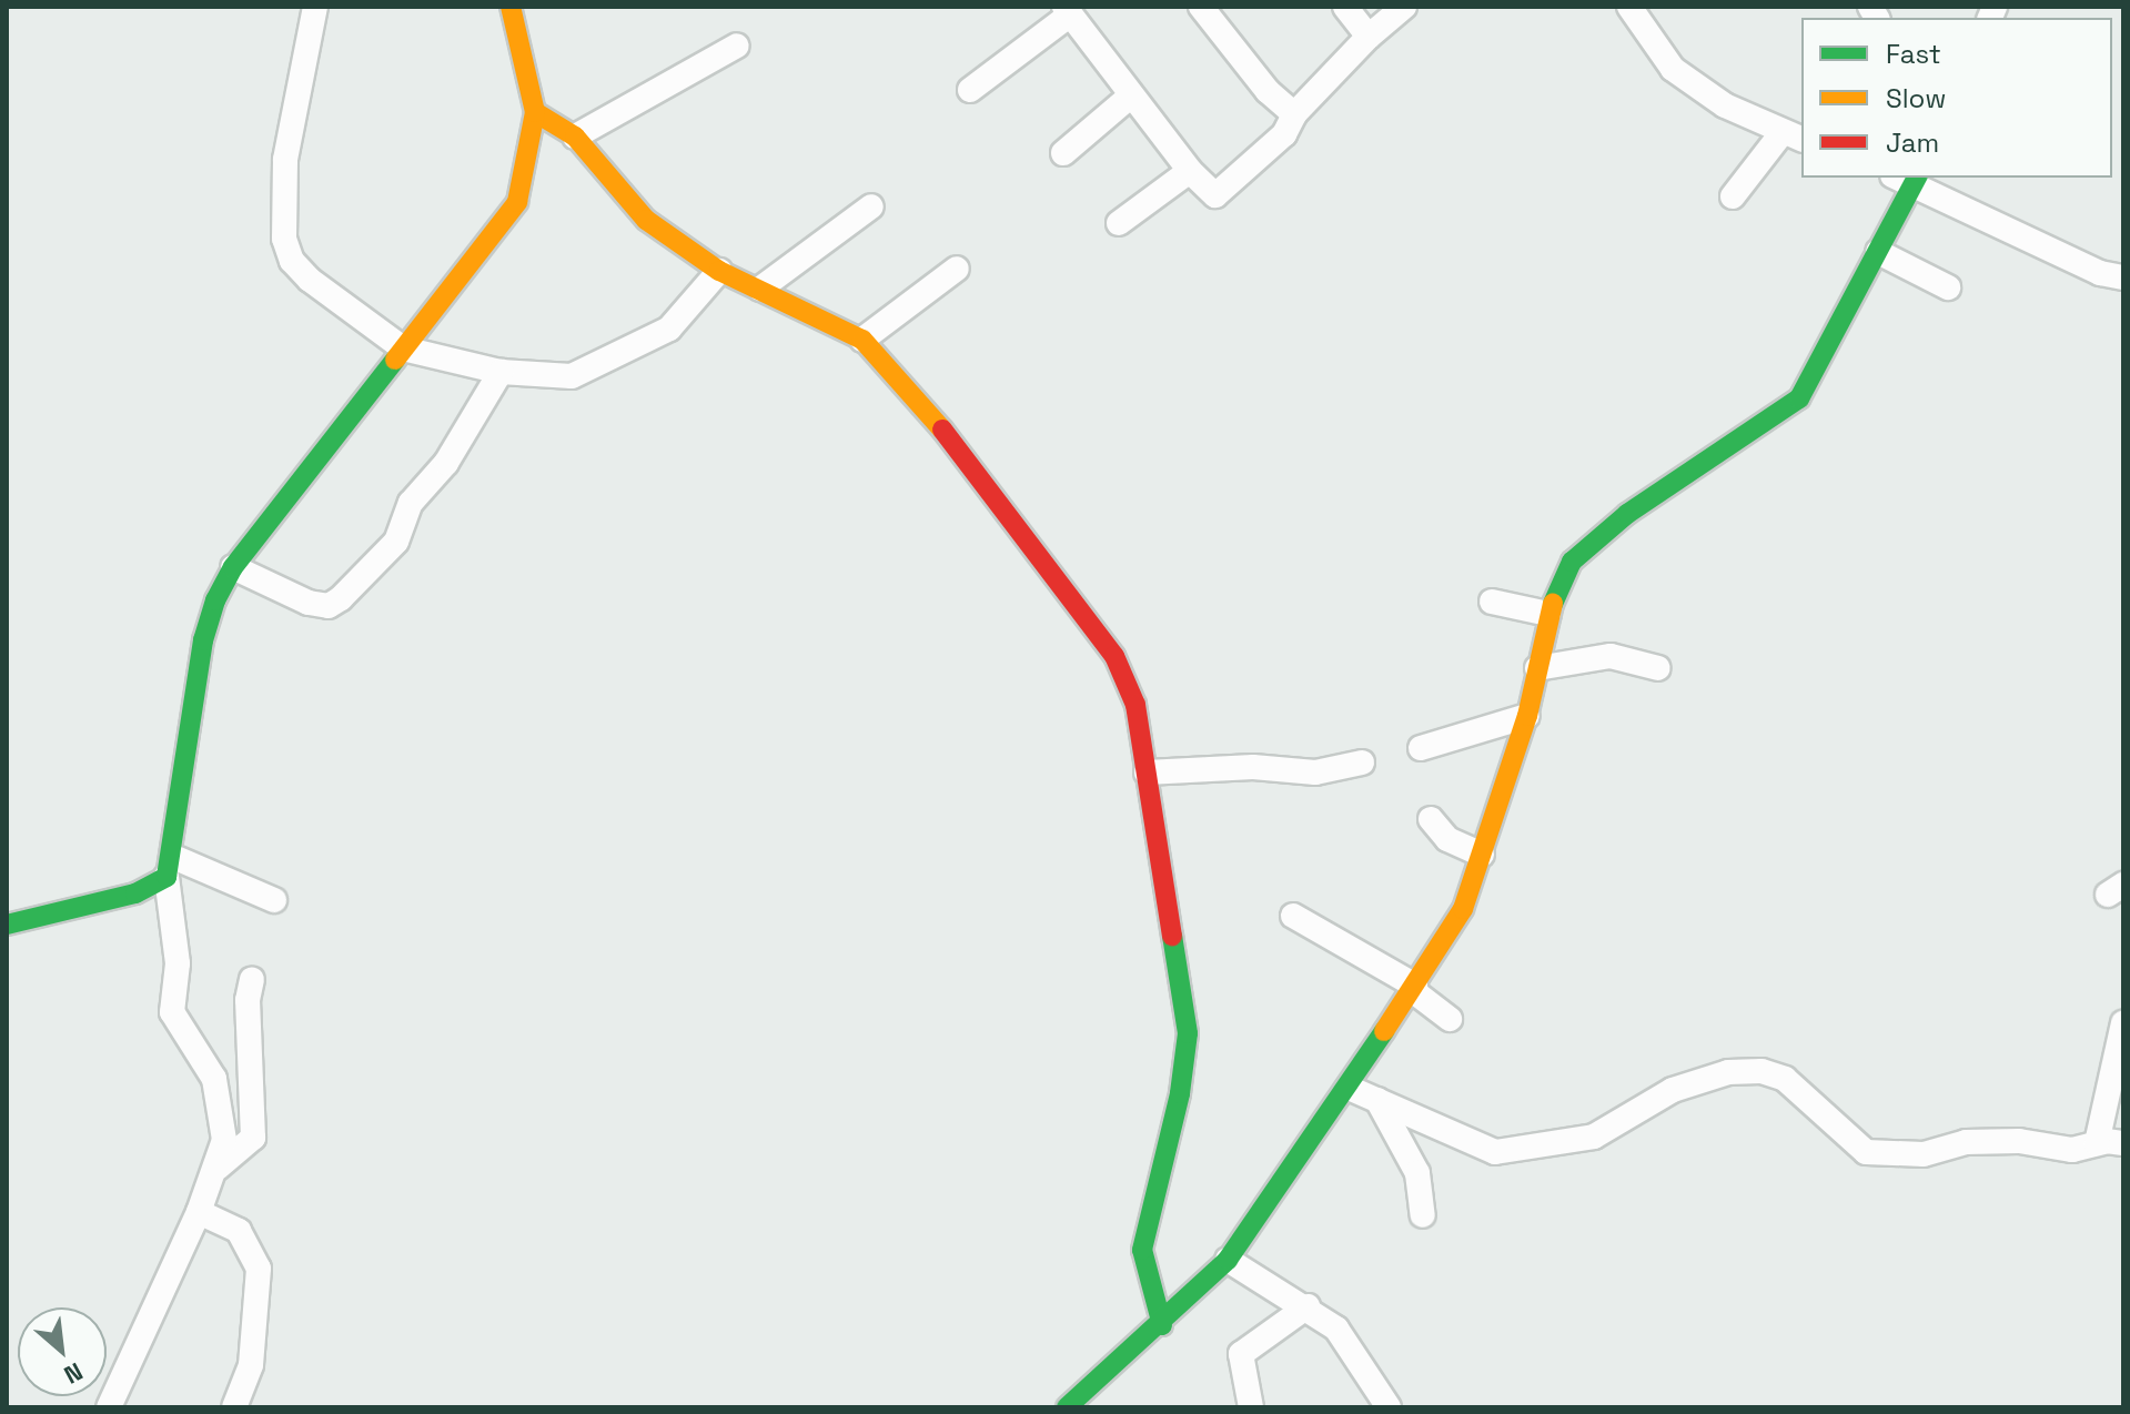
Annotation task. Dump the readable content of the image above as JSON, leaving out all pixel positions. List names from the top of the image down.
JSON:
{
  "legend": ["Fast", "Slow", "Jam"],
  "north": "bottom right"
}
